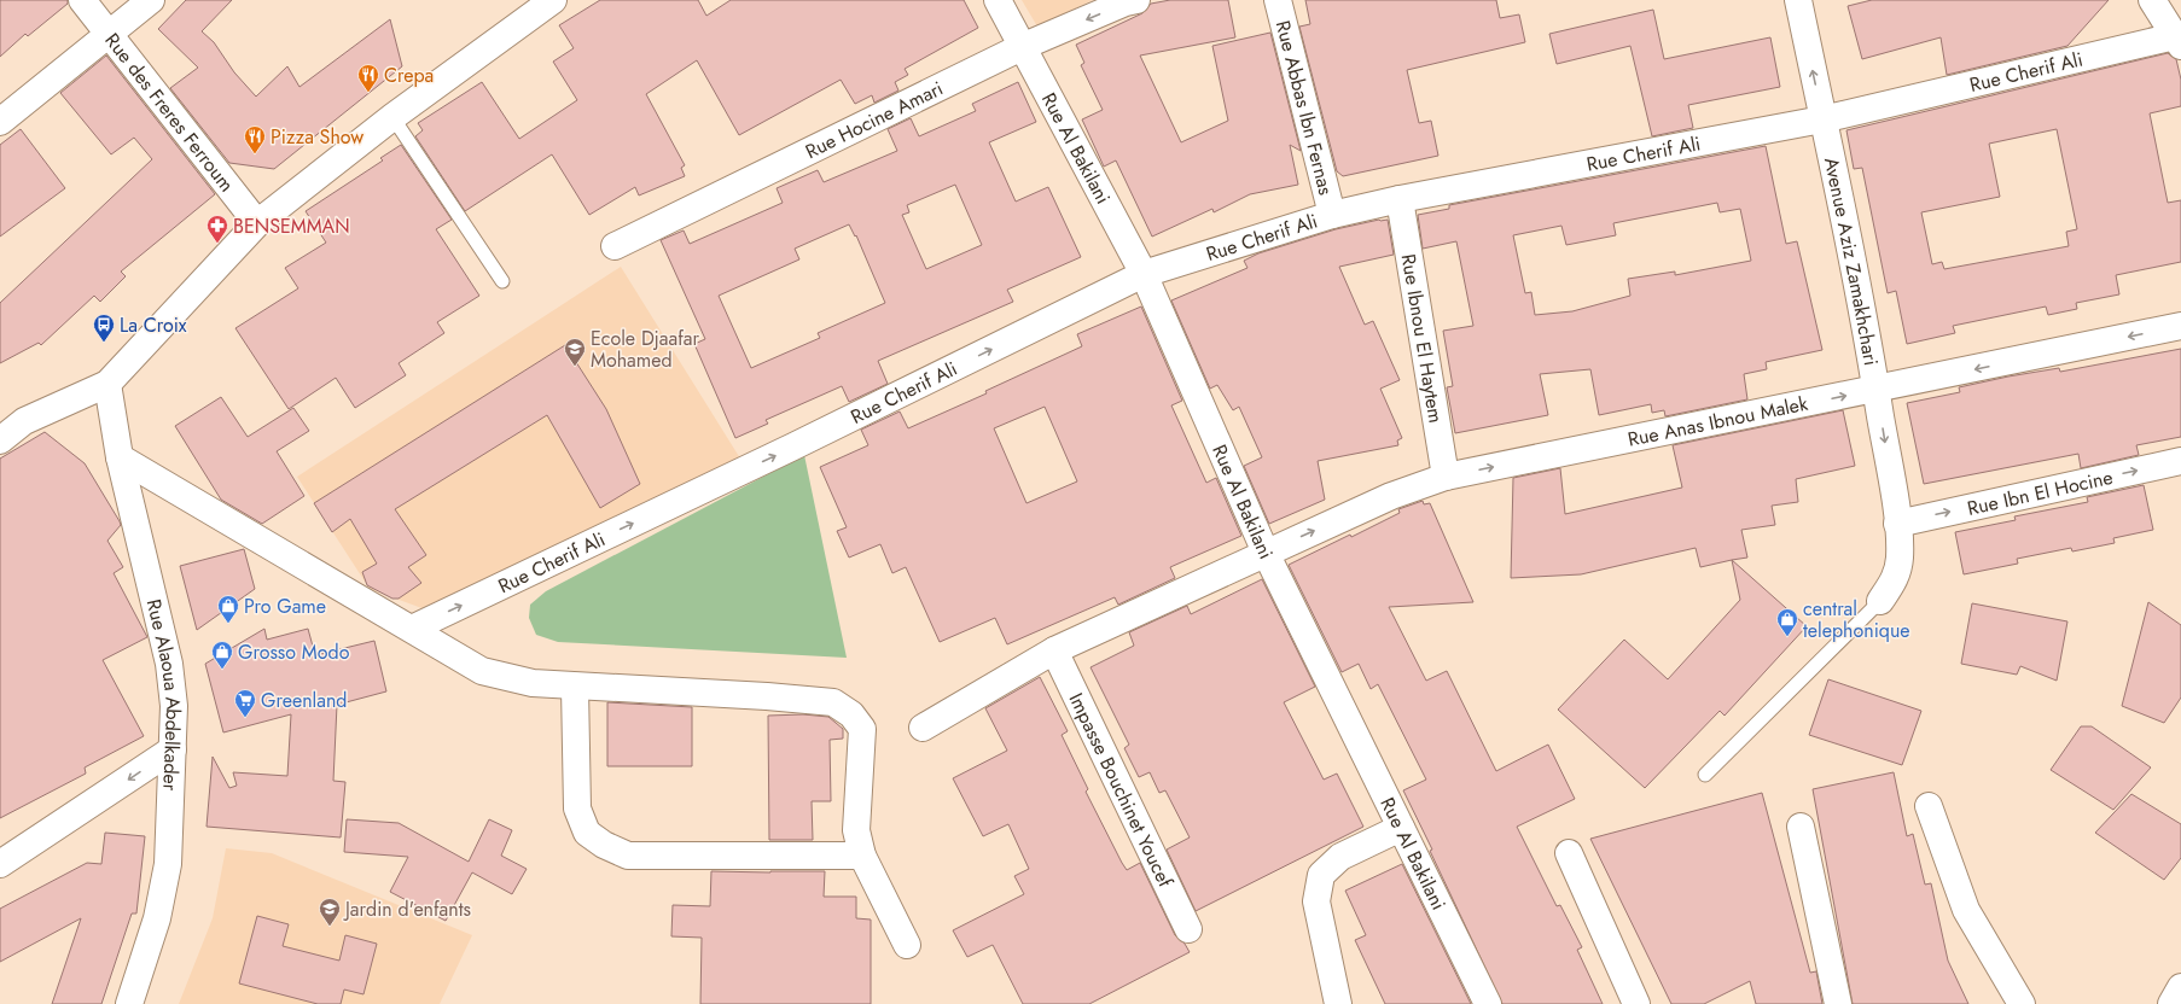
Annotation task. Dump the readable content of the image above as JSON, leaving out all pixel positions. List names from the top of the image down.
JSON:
{
  "streets": {
    "street": [
      "Rue Cherif Ali",
      "Rue Abbas Ibn Fernas",
      "Rue des Freres Ferroum",
      "Rue Hocine Amari",
      "Rue Al Bakilani",
      "Avenue Aziz Zamakhchari",
      "Rue Ibnou El Haytem",
      "Rue Anas Ibnou Malek",
      "Rue Ibn El Hocine",
      "Rue Alaoua Abdelkader",
      "Impasse Bouchinet Youcef"
    ]
  },
  "crossings": [
    ["Rue Cherif Ali", "Rue Abbas Ibn Fernas"],
    ["Rue Cherif Ali", "Rue Al Bakilani"],
    ["Rue Cherif Ali", "Avenue Aziz Zamakhchari"],
    ["Rue Cherif Ali", "Rue Ibnou El Haytem"],
    ["Rue Hocine Amari", "Rue Al Bakilani"],
    ["Rue Al Bakilani", "Rue Anas Ibnou Malek"],
    ["Avenue Aziz Zamakhchari", "Rue Anas Ibnou Malek"],
    ["Avenue Aziz Zamakhchari", "Rue Ibn El Hocine"],
    ["Rue Ibnou El Haytem", "Rue Anas Ibnou Malek"],
    ["Rue Anas Ibnou Malek", "Impasse Bouchinet Youcef"]
  ],
  "one_way": ["Rue Cherif Ali", "Rue Ibn El Hocine"],
  "places": {
    "restaurant": ["Crepa", "Pizza Show"],
    "pharmacy": ["BENSEMMAN"],
    "bus stop": ["La Croix"],
    "school or university": ["Ecole Djaafar Mohamed", "Jardin d'enfants"],
    "shop": ["Pro Game", "central telephonique", "Grosso Modo"],
    "supermarket": ["Greenland"]
  }
}
